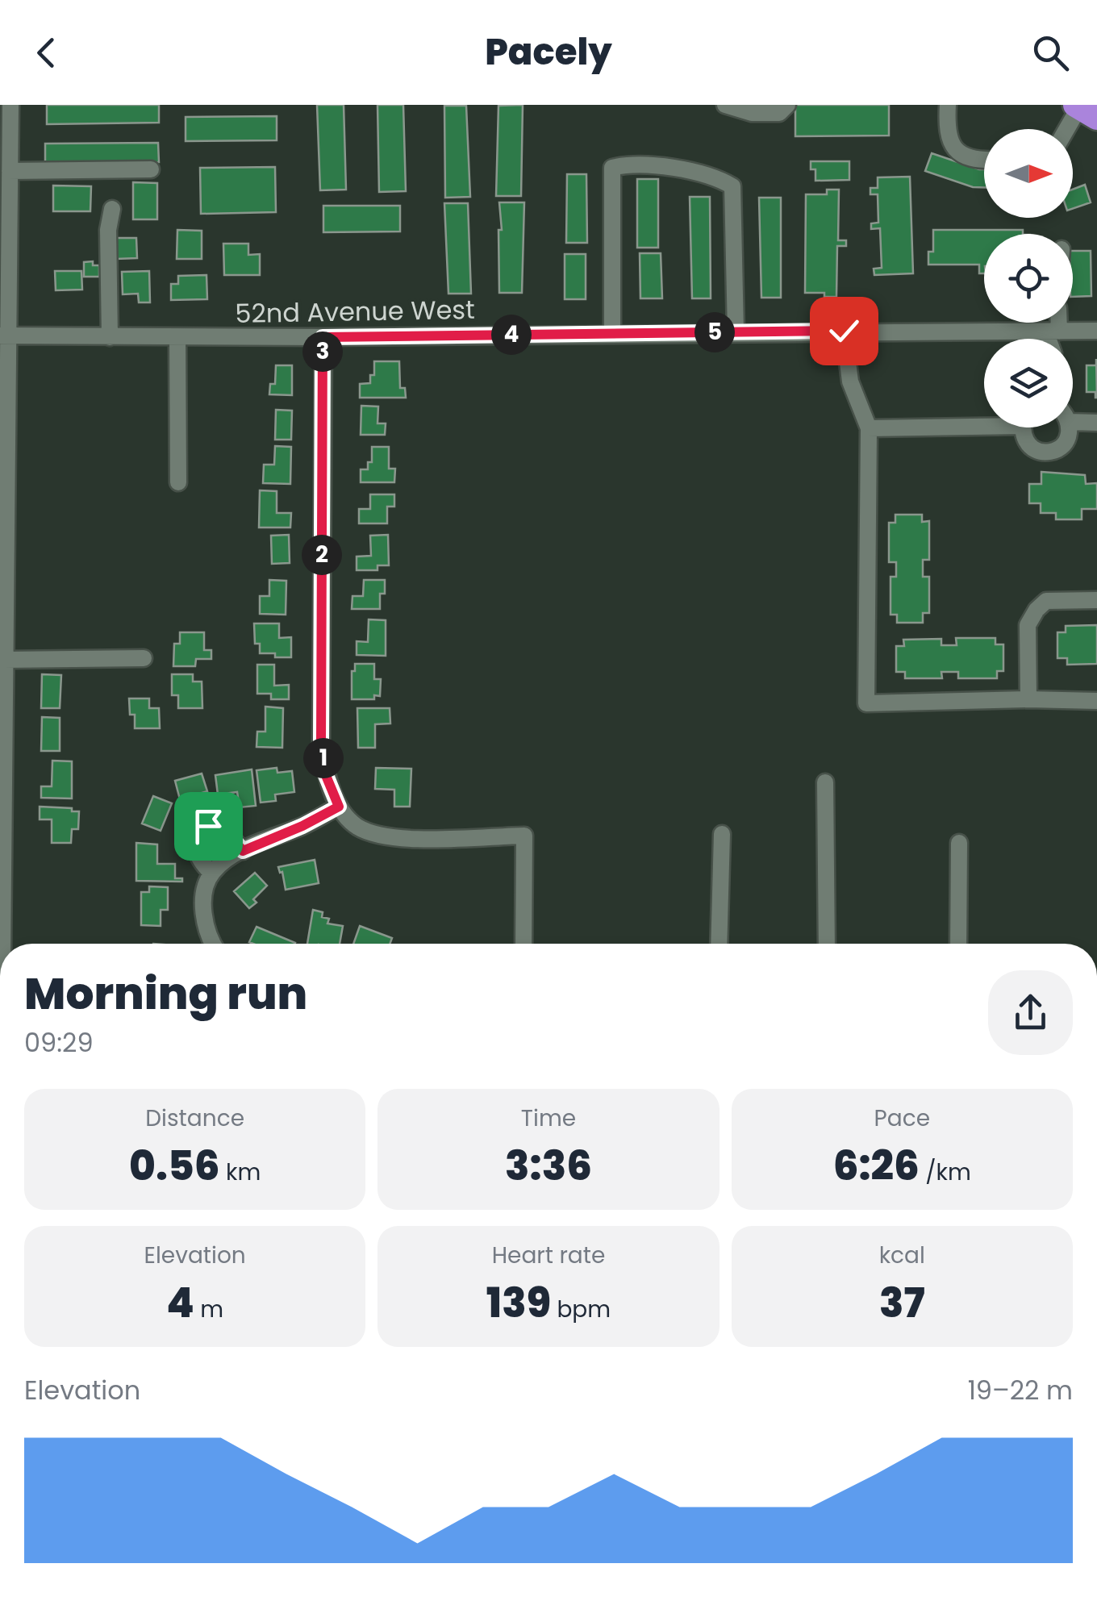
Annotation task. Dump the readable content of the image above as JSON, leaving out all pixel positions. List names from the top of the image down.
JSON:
{
  "streets": {
    "street": ["52nd Avenue West"]
  },
  "north": "right",
  "page": {
    "header": "Pacely",
    "pins": [
      "5",
      "4",
      "3",
      "2",
      "1"
    ],
    "heading": ["Morning run", "09:29"],
    "stats": [
      ["Distance", "0.56 km"],
      ["Time", "3:36"],
      ["Pace", "6:26 /km"],
      ["Elevation", "4 m"],
      ["Heart rate", "139 bpm"],
      ["kcal", "37"]
    ],
    "chart": ["Elevation", "19–22 m"]
  }
}
